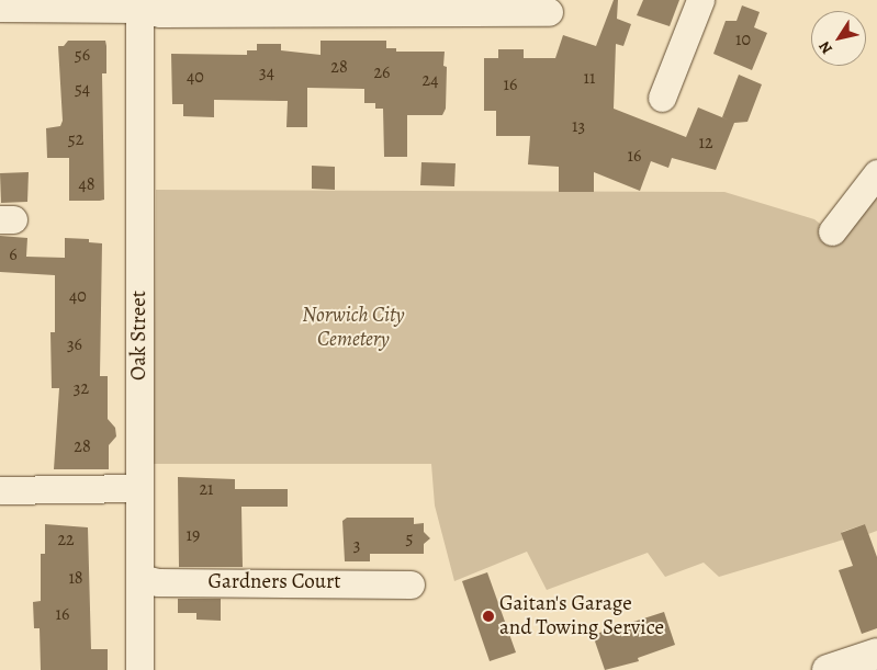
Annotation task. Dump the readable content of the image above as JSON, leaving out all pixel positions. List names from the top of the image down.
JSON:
{
  "streets": {
    "street": ["Oak Street", "Gardners Court"]
  },
  "crossings": [
    ["Oak Street", "Gardners Court"]
  ],
  "parks": ["Norwich City Cemetery"],
  "places": ["Gaitan's Garage and Towing Service"],
  "house_numbers": [
    "10",
    "56",
    "28",
    "34",
    "26",
    "40",
    "11",
    "24",
    "16",
    "54",
    "13",
    "52",
    "12",
    "16",
    "48",
    "6",
    "40",
    "36",
    "32",
    "28",
    "21",
    "19",
    "5",
    "22",
    "3",
    "18",
    "16"
  ],
  "north": "bottom left"
}
